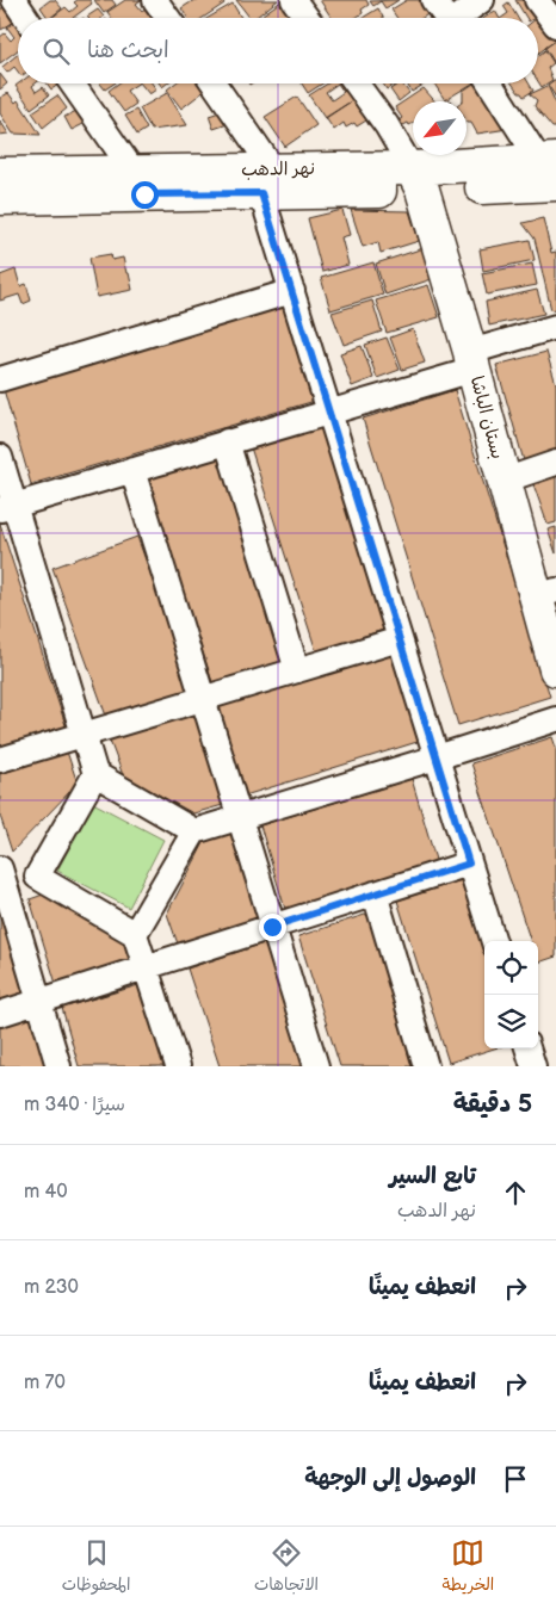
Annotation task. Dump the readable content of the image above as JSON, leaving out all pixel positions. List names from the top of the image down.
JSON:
{
  "streets": {
    "main road": ["نهر الدهب", "بستان الباشا"]
  },
  "crossings": [
    ["نهر الدهب", "بستان الباشا"]
  ],
  "north": "bottom left",
  "page": {
    "search": "ابحث هنا",
    "heading": ["5 دقيقة", "سيرًا · 340 m"],
    "list": [
      ["تابع السير", "نهر الدهب", "40 m"],
      ["انعطف يمينًا", "230 m"],
      ["انعطف يمينًا", "70 m"],
      "الوصول إلى الوجهة"
    ],
    "nav": ["الخريطة", "الاتجاهات", "المحفوظات"]
  }
}
